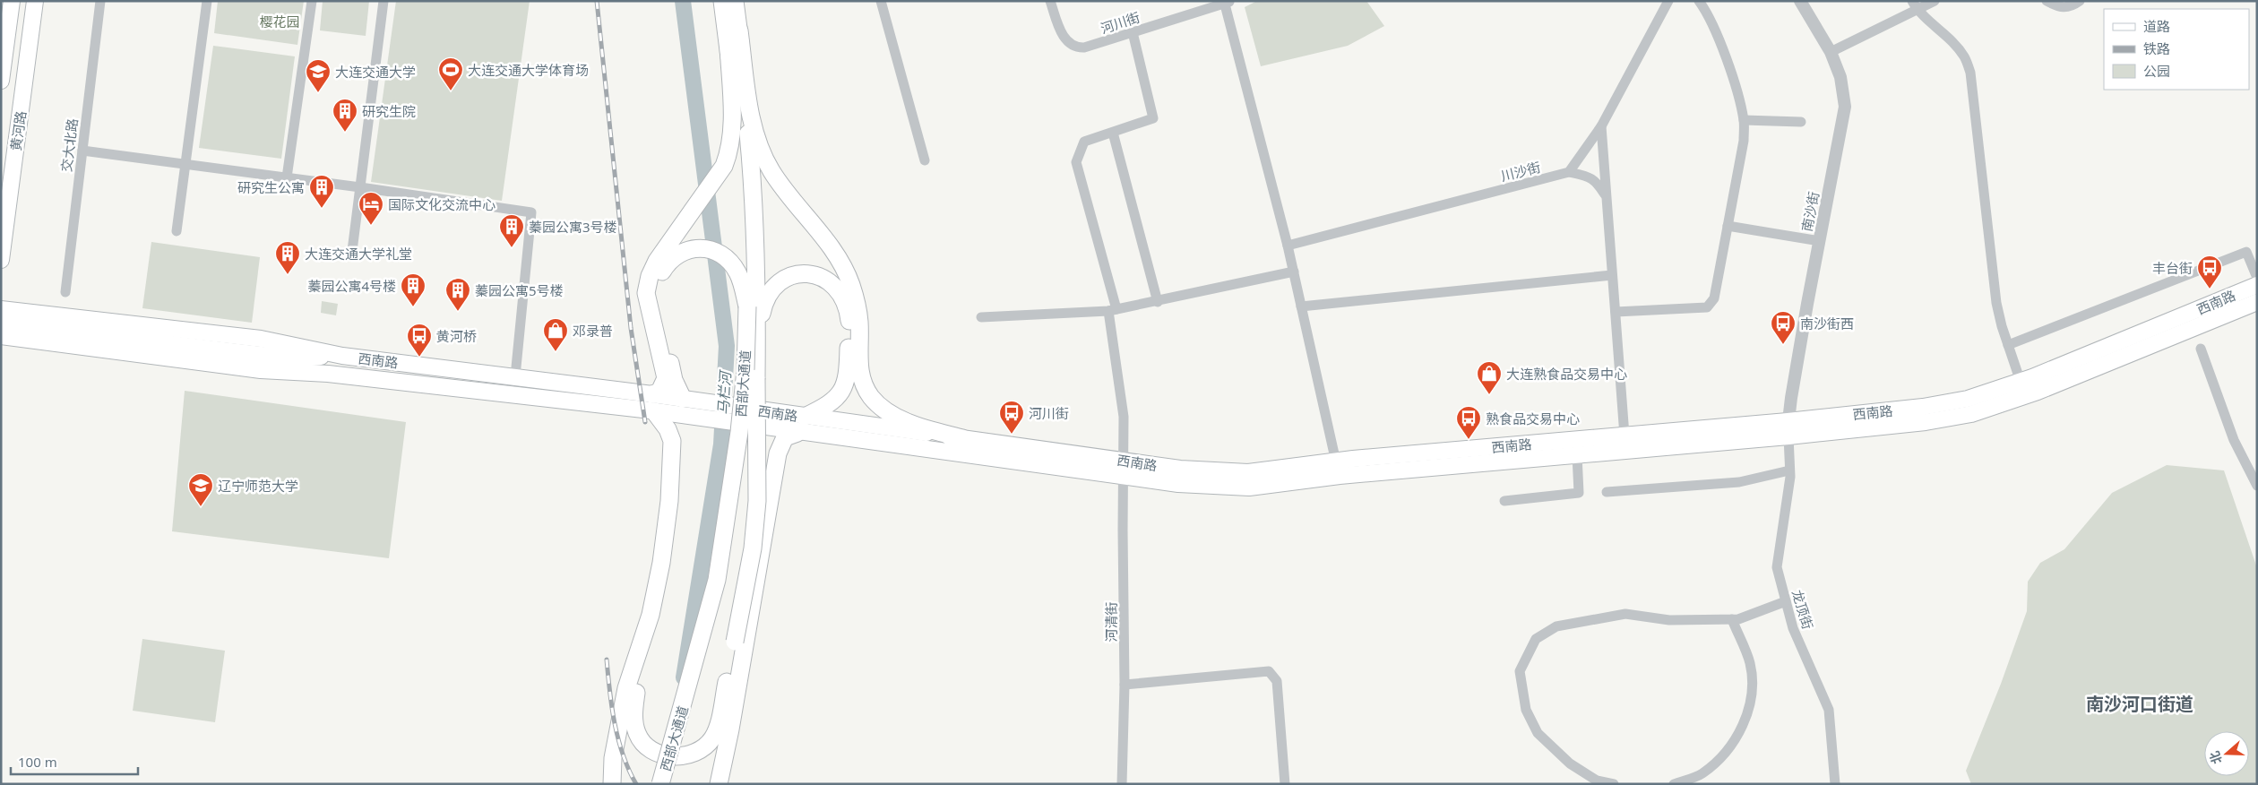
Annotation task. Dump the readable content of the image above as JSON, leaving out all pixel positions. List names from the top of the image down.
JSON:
{
  "streets": {
    "highway": ["西部大通道"],
    "main road": ["黄河路", "西南路"],
    "street": [
      "河川街",
      "交大北路",
      "川沙街",
      "南沙街",
      "龙顶街",
      "河清街"
    ]
  },
  "crossings": [
    ["南沙街", "西南路"],
    ["南沙街", "龙顶街"],
    ["西南路", "龙顶街"],
    ["西南路", "河清街"]
  ],
  "districts": ["南沙河口街道"],
  "water": ["马栏河"],
  "parks": ["樱花园"],
  "places": {
    "sports": ["大连交通大学体育场"],
    "school or university": ["大连交通大学", "辽宁师范大学"],
    "building": [
      "研究生院",
      "研究生公寓",
      "蓁园公寓3号楼",
      "大连交通大学礼堂",
      "蓁园公寓4号楼",
      "蓁园公寓5号楼"
    ],
    "hotel": ["国际文化交流中心"],
    "bus stop": [
      "丰台街",
      "南沙街西",
      "黄河桥",
      "河川街",
      "熟食品交易中心"
    ],
    "shop": ["邓录普", "大连熟食品交易中心"]
  },
  "legend": ["道路", "铁路", "公园"],
  "scale_bar": "100 m",
  "north": "left"
}
